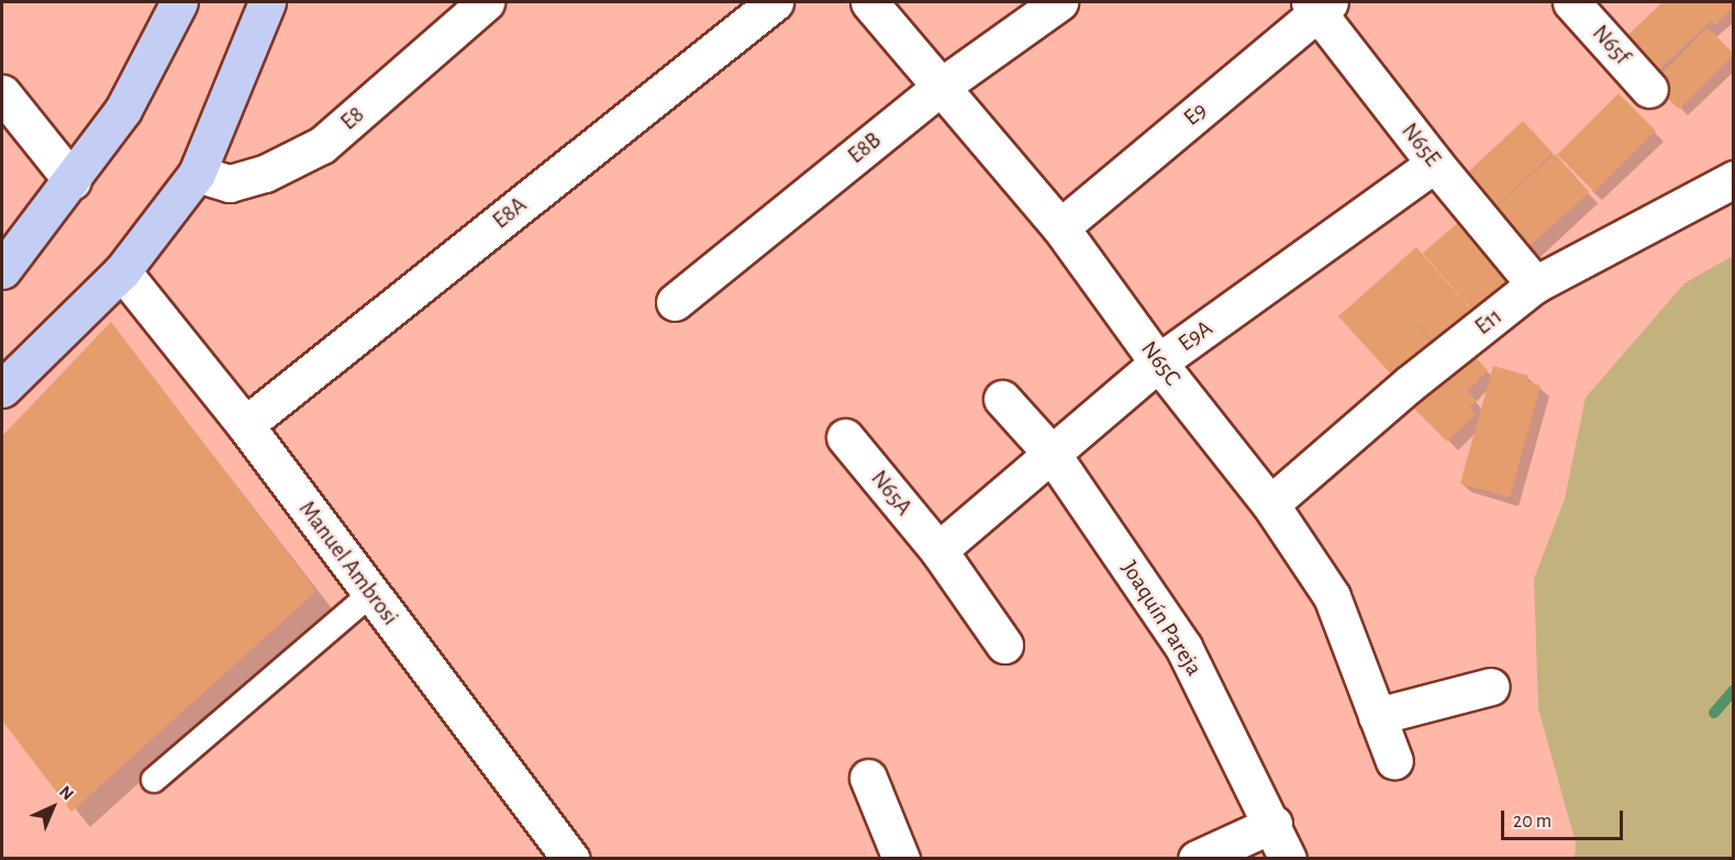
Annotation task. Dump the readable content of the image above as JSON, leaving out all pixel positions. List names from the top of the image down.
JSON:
{
  "streets": {
    "street": [
      "N65f",
      "E9",
      "E8",
      "N65E",
      "E8B",
      "E8A",
      "E11",
      "E9A",
      "N65C",
      "N65A",
      "Manuel Ambrosi",
      "Joaquín Pareja"
    ]
  },
  "crossings": [
    ["E9", "N65E"],
    ["E9", "N65C"],
    ["N65E", "E11"],
    ["N65E", "E9A"],
    ["E8B", "N65C"],
    ["E8A", "Manuel Ambrosi"],
    ["E11", "N65C"],
    ["E9A", "N65C"],
    ["E9A", "N65A"],
    ["E9A", "Joaquín Pareja"]
  ],
  "scale_bar": "20 m",
  "north": "top right"
}
